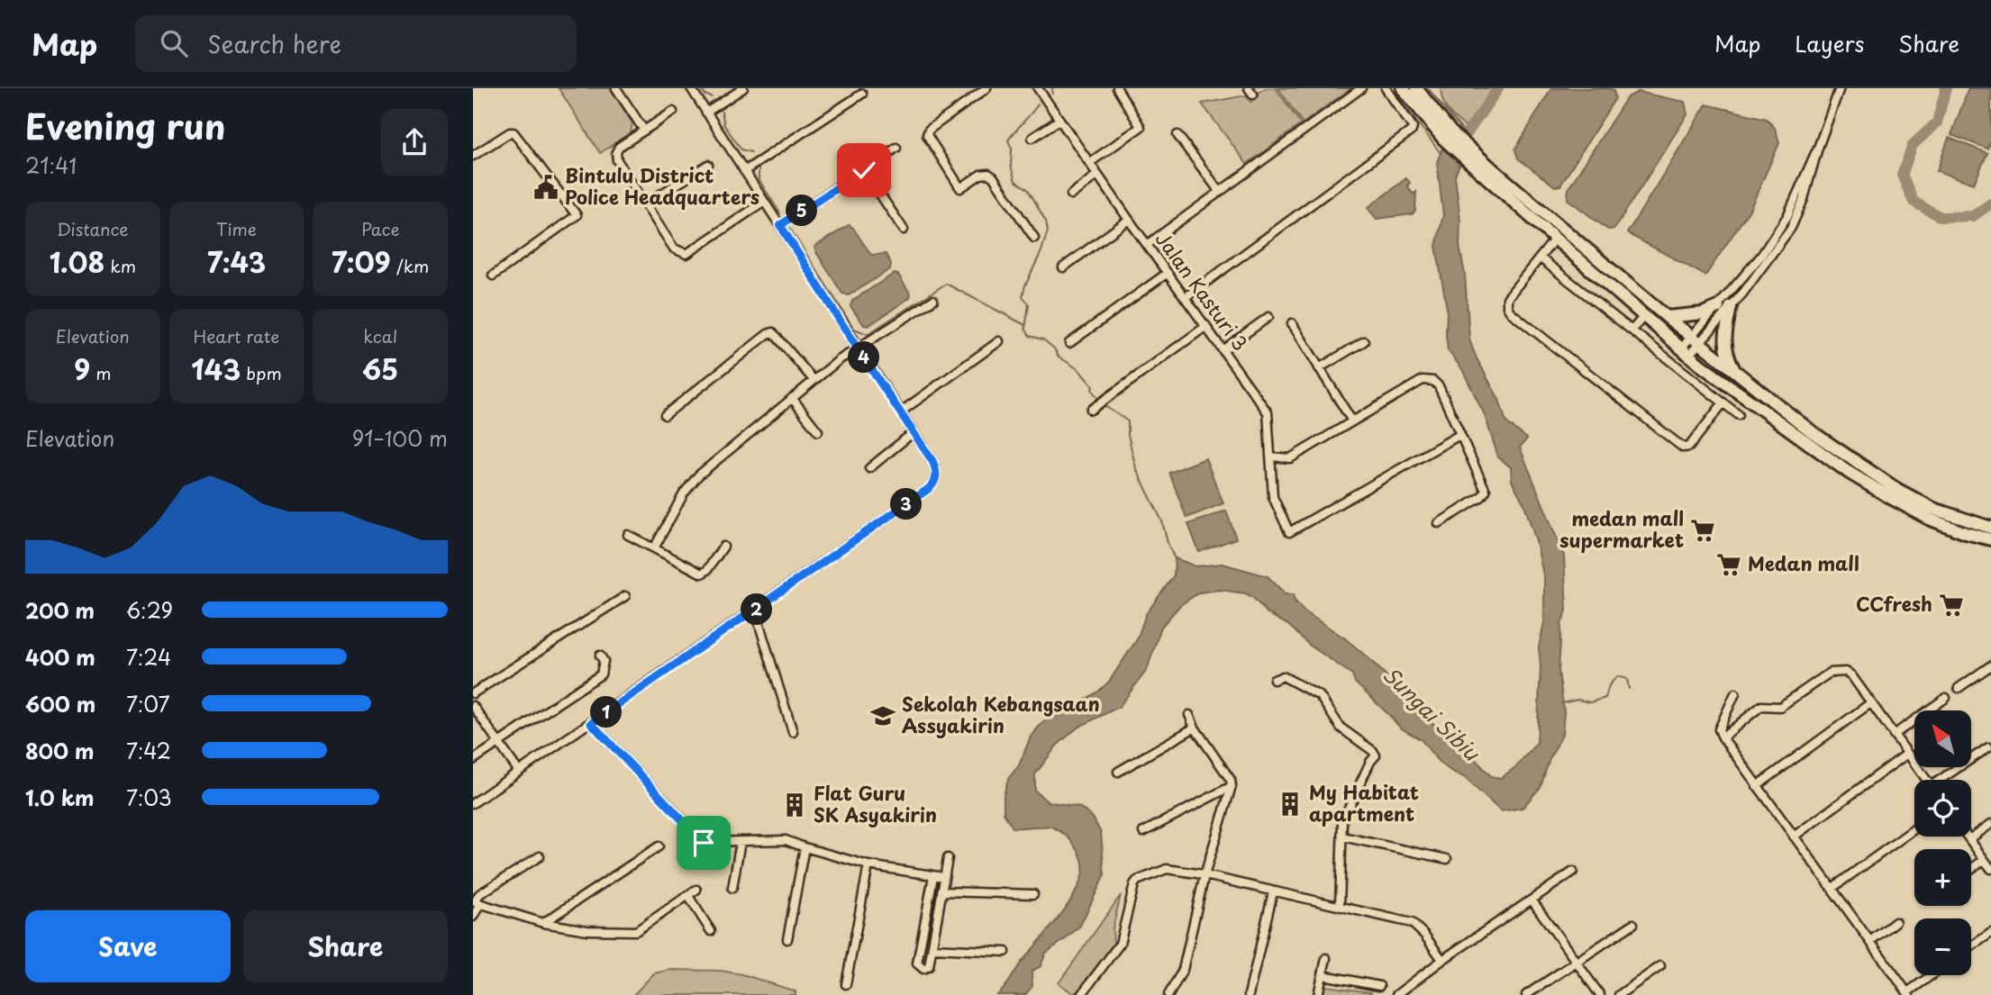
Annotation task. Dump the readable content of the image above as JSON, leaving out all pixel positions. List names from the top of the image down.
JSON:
{
  "streets": {
    "street": ["Jalan Kasturi 3"]
  },
  "water": ["Sungai Sibiu"],
  "places": {
    "public building": ["Bintulu District Police Headquarters"],
    "supermarket": ["medan mall supermarket", "Medan mall", "CCfresh"],
    "school or university": ["Sekolah Kebangsaan Assyakirin"],
    "building": ["My Habitat apartment", "Flat Guru SK Asyakirin"]
  },
  "north": "top left",
  "page": {
    "header": "Map",
    "search": "Search here",
    "nav": ["Map", "Layers", "Share"],
    "heading": ["Evening run", "21:41"],
    "pins": [
      "5",
      "4",
      "3",
      "2",
      "1"
    ],
    "stats": [
      ["Distance", "1.08 km"],
      ["Time", "7:43"],
      ["Pace", "7:09 /km"],
      ["Elevation", "9 m"],
      ["Heart rate", "143 bpm"],
      ["kcal", "65"]
    ],
    "chart": ["Elevation", "91–100 m"],
    "list": [
      {
        "name": "200 m",
        "note": "6:29"
      },
      {
        "name": "400 m",
        "note": "7:24"
      },
      {
        "name": "600 m",
        "note": "7:07"
      },
      {
        "name": "800 m",
        "note": "7:42"
      },
      {
        "name": "1.0 km",
        "note": "7:03"
      }
    ],
    "map_buttons": ["+", "−"],
    "buttons": ["Save", "Share"]
  }
}
